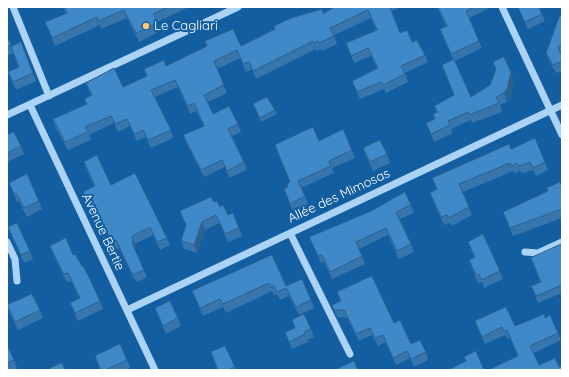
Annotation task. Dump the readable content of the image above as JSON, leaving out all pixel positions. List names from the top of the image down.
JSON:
{
  "streets": {
    "street": ["Allée des Mimosas", "Avenue Bertie"]
  },
  "crossings": [
    ["Allée des Mimosas", "Avenue Bertie"]
  ],
  "places": ["Le Cagliari"]
}
